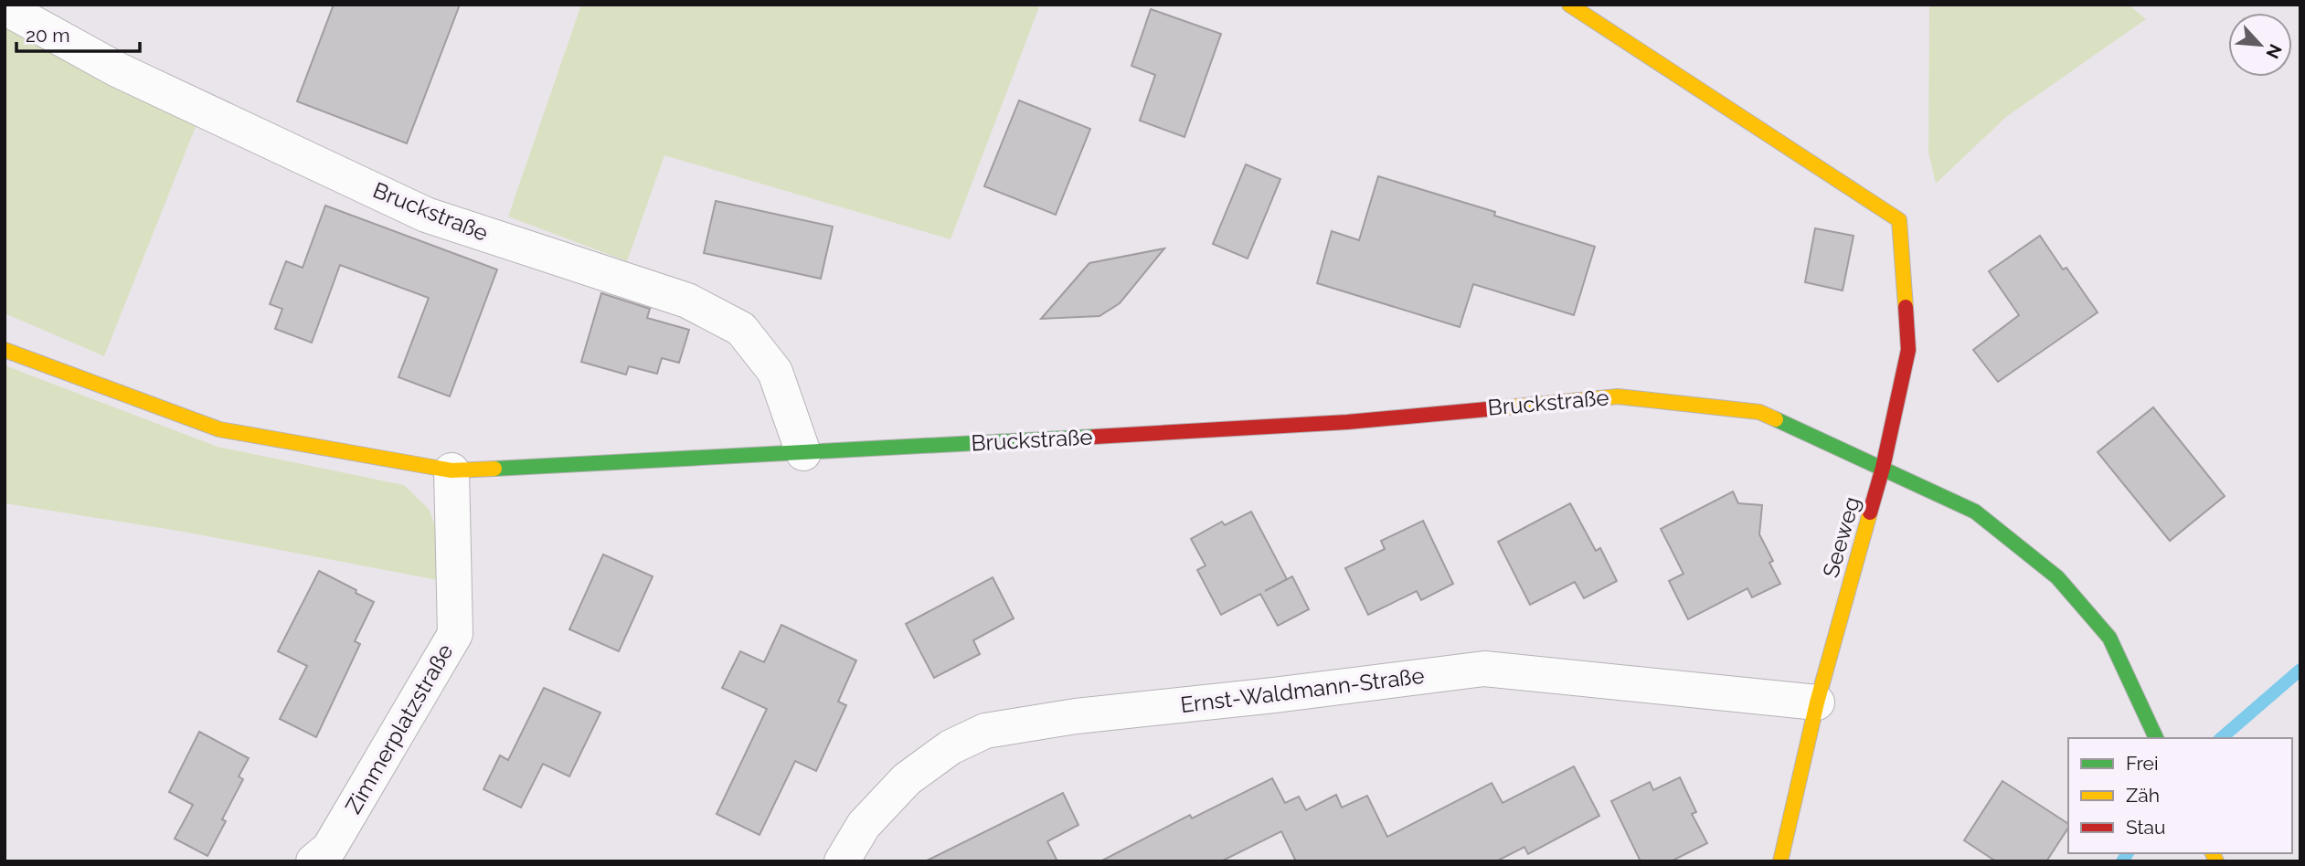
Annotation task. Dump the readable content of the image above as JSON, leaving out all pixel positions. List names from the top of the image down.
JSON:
{
  "streets": {
    "street": [
      "Bruckstraße",
      "Seeweg",
      "Ernst-Waldmann-Straße",
      "Zimmerplatzstraße"
    ]
  },
  "crossings": [
    ["Bruckstraße", "Seeweg"],
    ["Bruckstraße", "Zimmerplatzstraße"],
    ["Seeweg", "Ernst-Waldmann-Straße"]
  ],
  "legend": ["Frei", "Zäh", "Stau"],
  "scale_bar": "20 m",
  "north": "bottom right"
}
